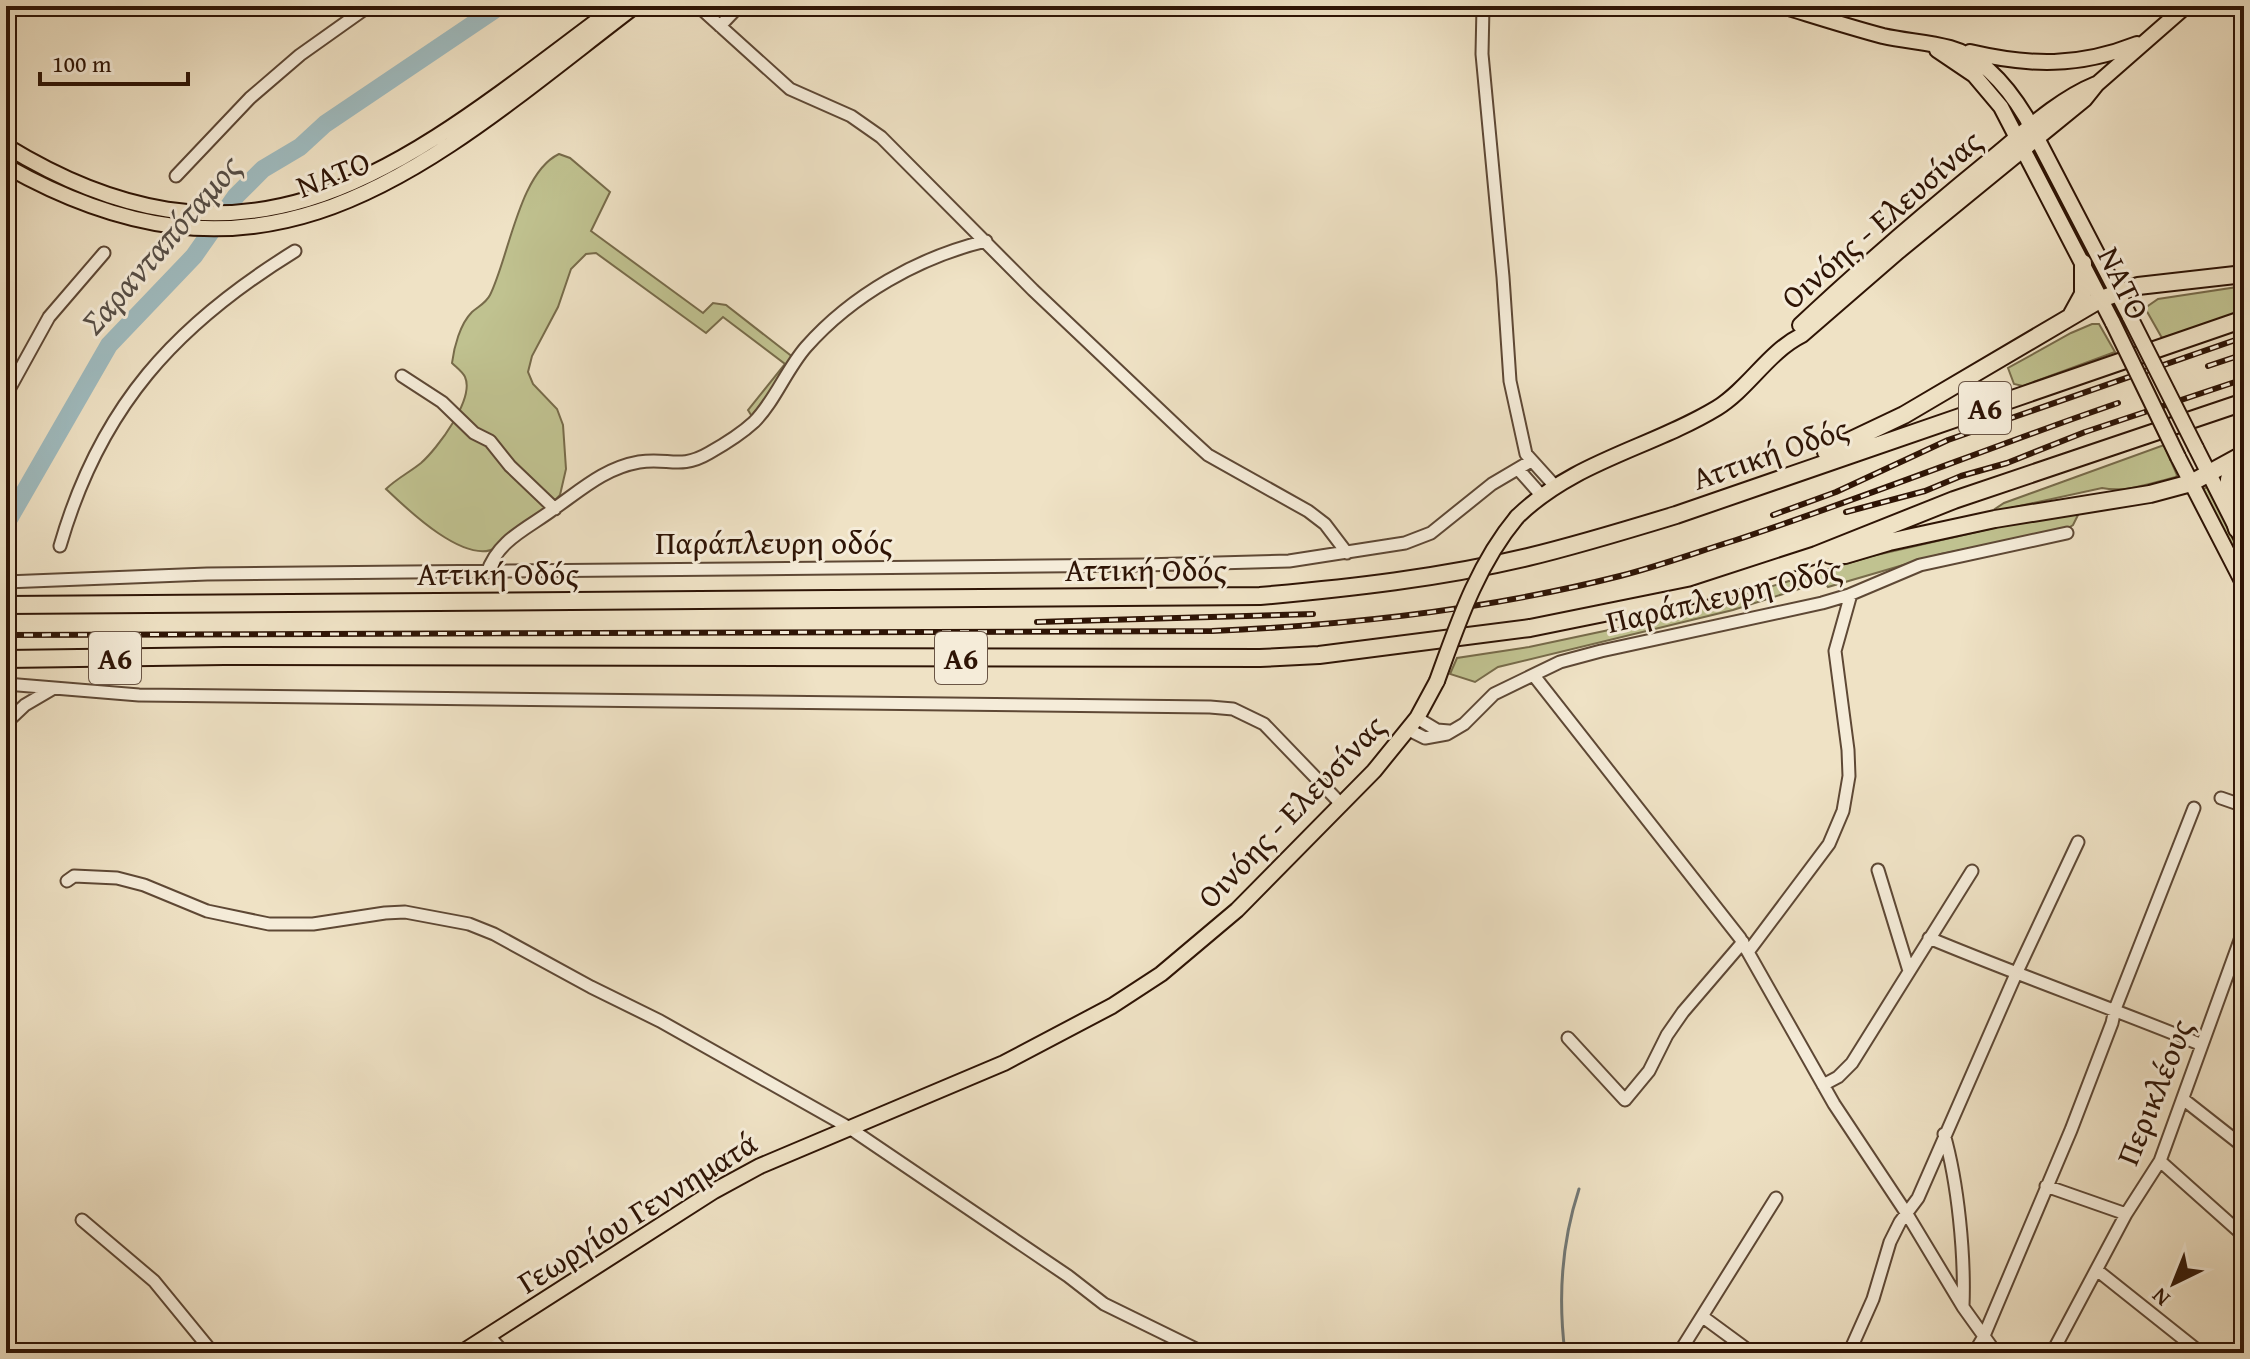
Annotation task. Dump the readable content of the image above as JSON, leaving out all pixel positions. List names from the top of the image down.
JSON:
{
  "streets": {
    "highway": ["Α6", "Αττική Οδός"],
    "main road": ["ΝΑΤΟ", "Οινόης - Ελευσίνας", "Γεωργίου Γεννηματά"],
    "street": ["Παράπλευρη οδός", "Παράπλευρη Οδός", "Περικλέους"]
  },
  "crossings": [
    ["ΝΑΤΟ", "Οινόης - Ελευσίνας"],
    ["Οινόης - Ελευσίνας", "Γεωργίου Γεννηματά"]
  ],
  "water": ["Σαρανταπόταμος"],
  "scale_bar": "100 m",
  "north": "bottom left"
}
